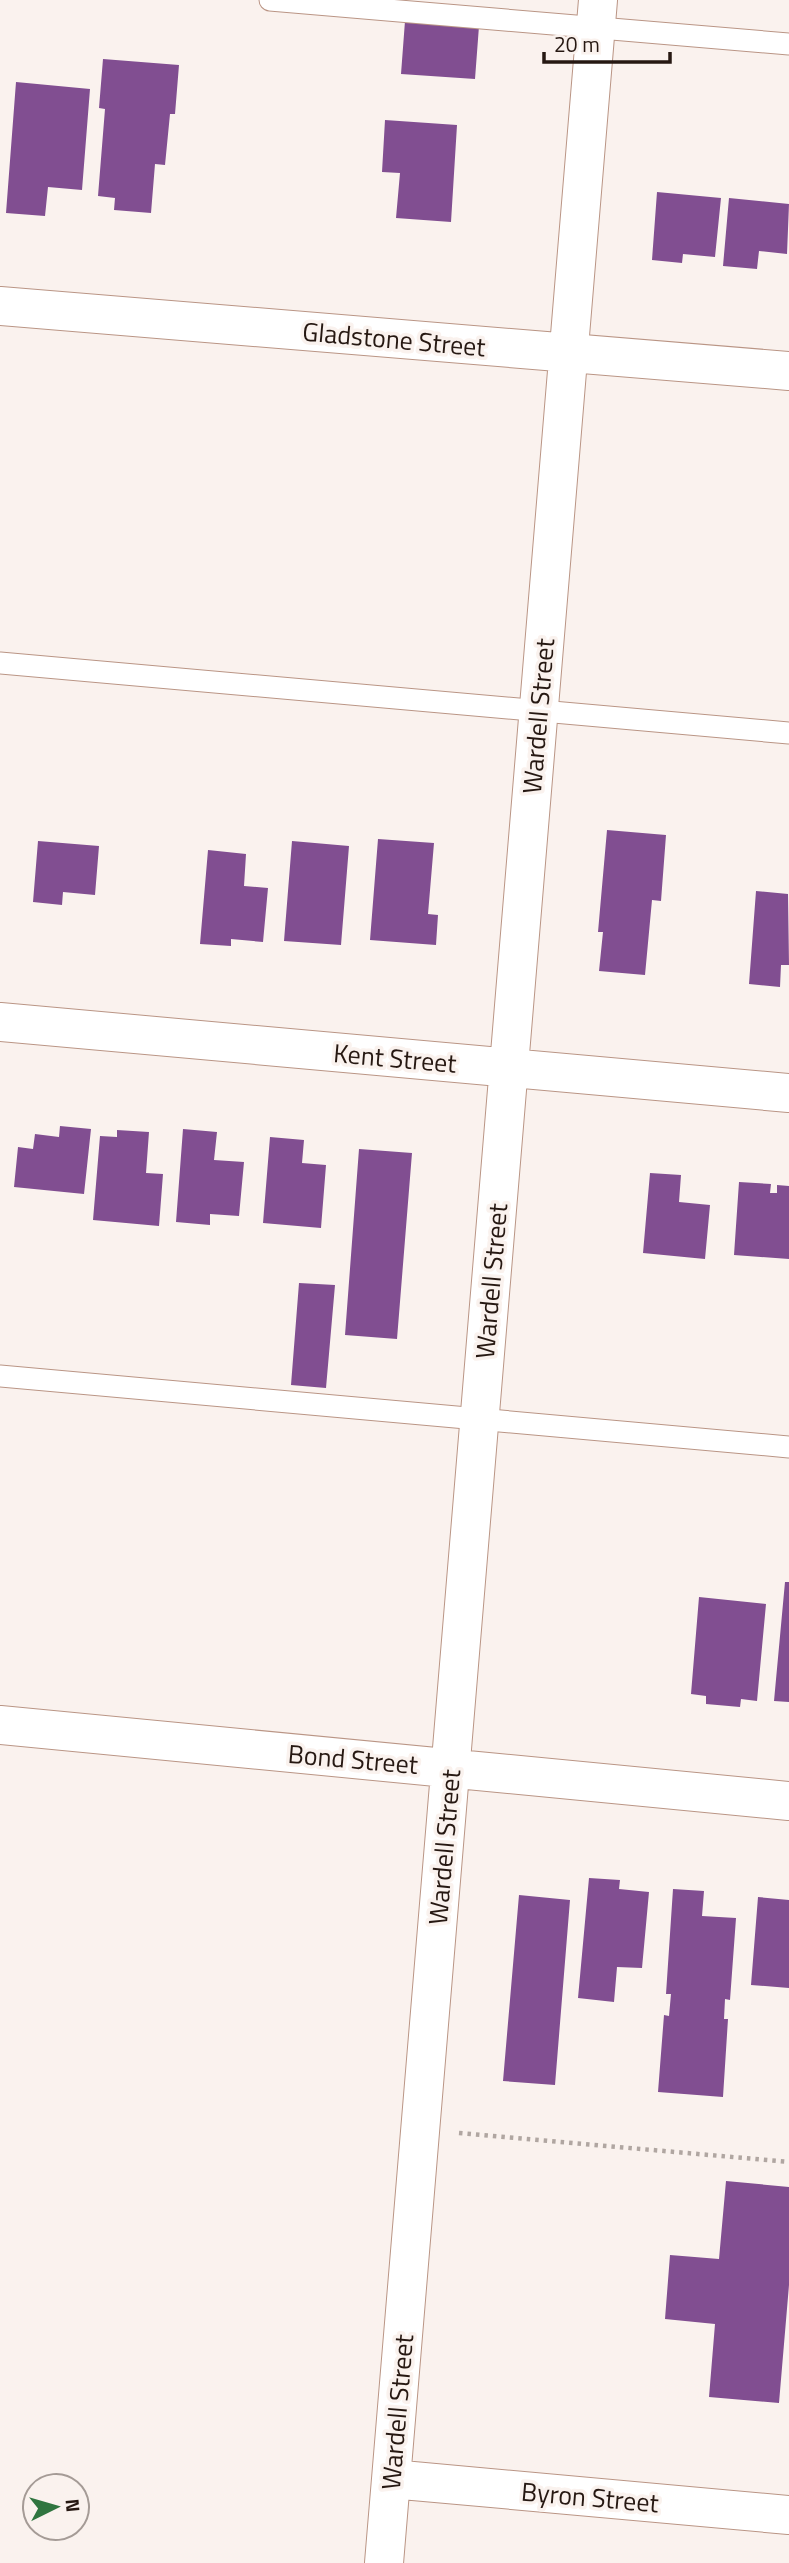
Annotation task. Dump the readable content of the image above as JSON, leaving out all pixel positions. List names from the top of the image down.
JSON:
{
  "streets": {
    "street": [
      "Gladstone Street",
      "Wardell Street",
      "Kent Street",
      "Bond Street",
      "Byron Street"
    ]
  },
  "crossings": [
    ["Gladstone Street", "Wardell Street"],
    ["Wardell Street", "Kent Street"],
    ["Wardell Street", "Bond Street"],
    ["Wardell Street", "Byron Street"]
  ],
  "scale_bar": "20 m",
  "north": "right"
}
